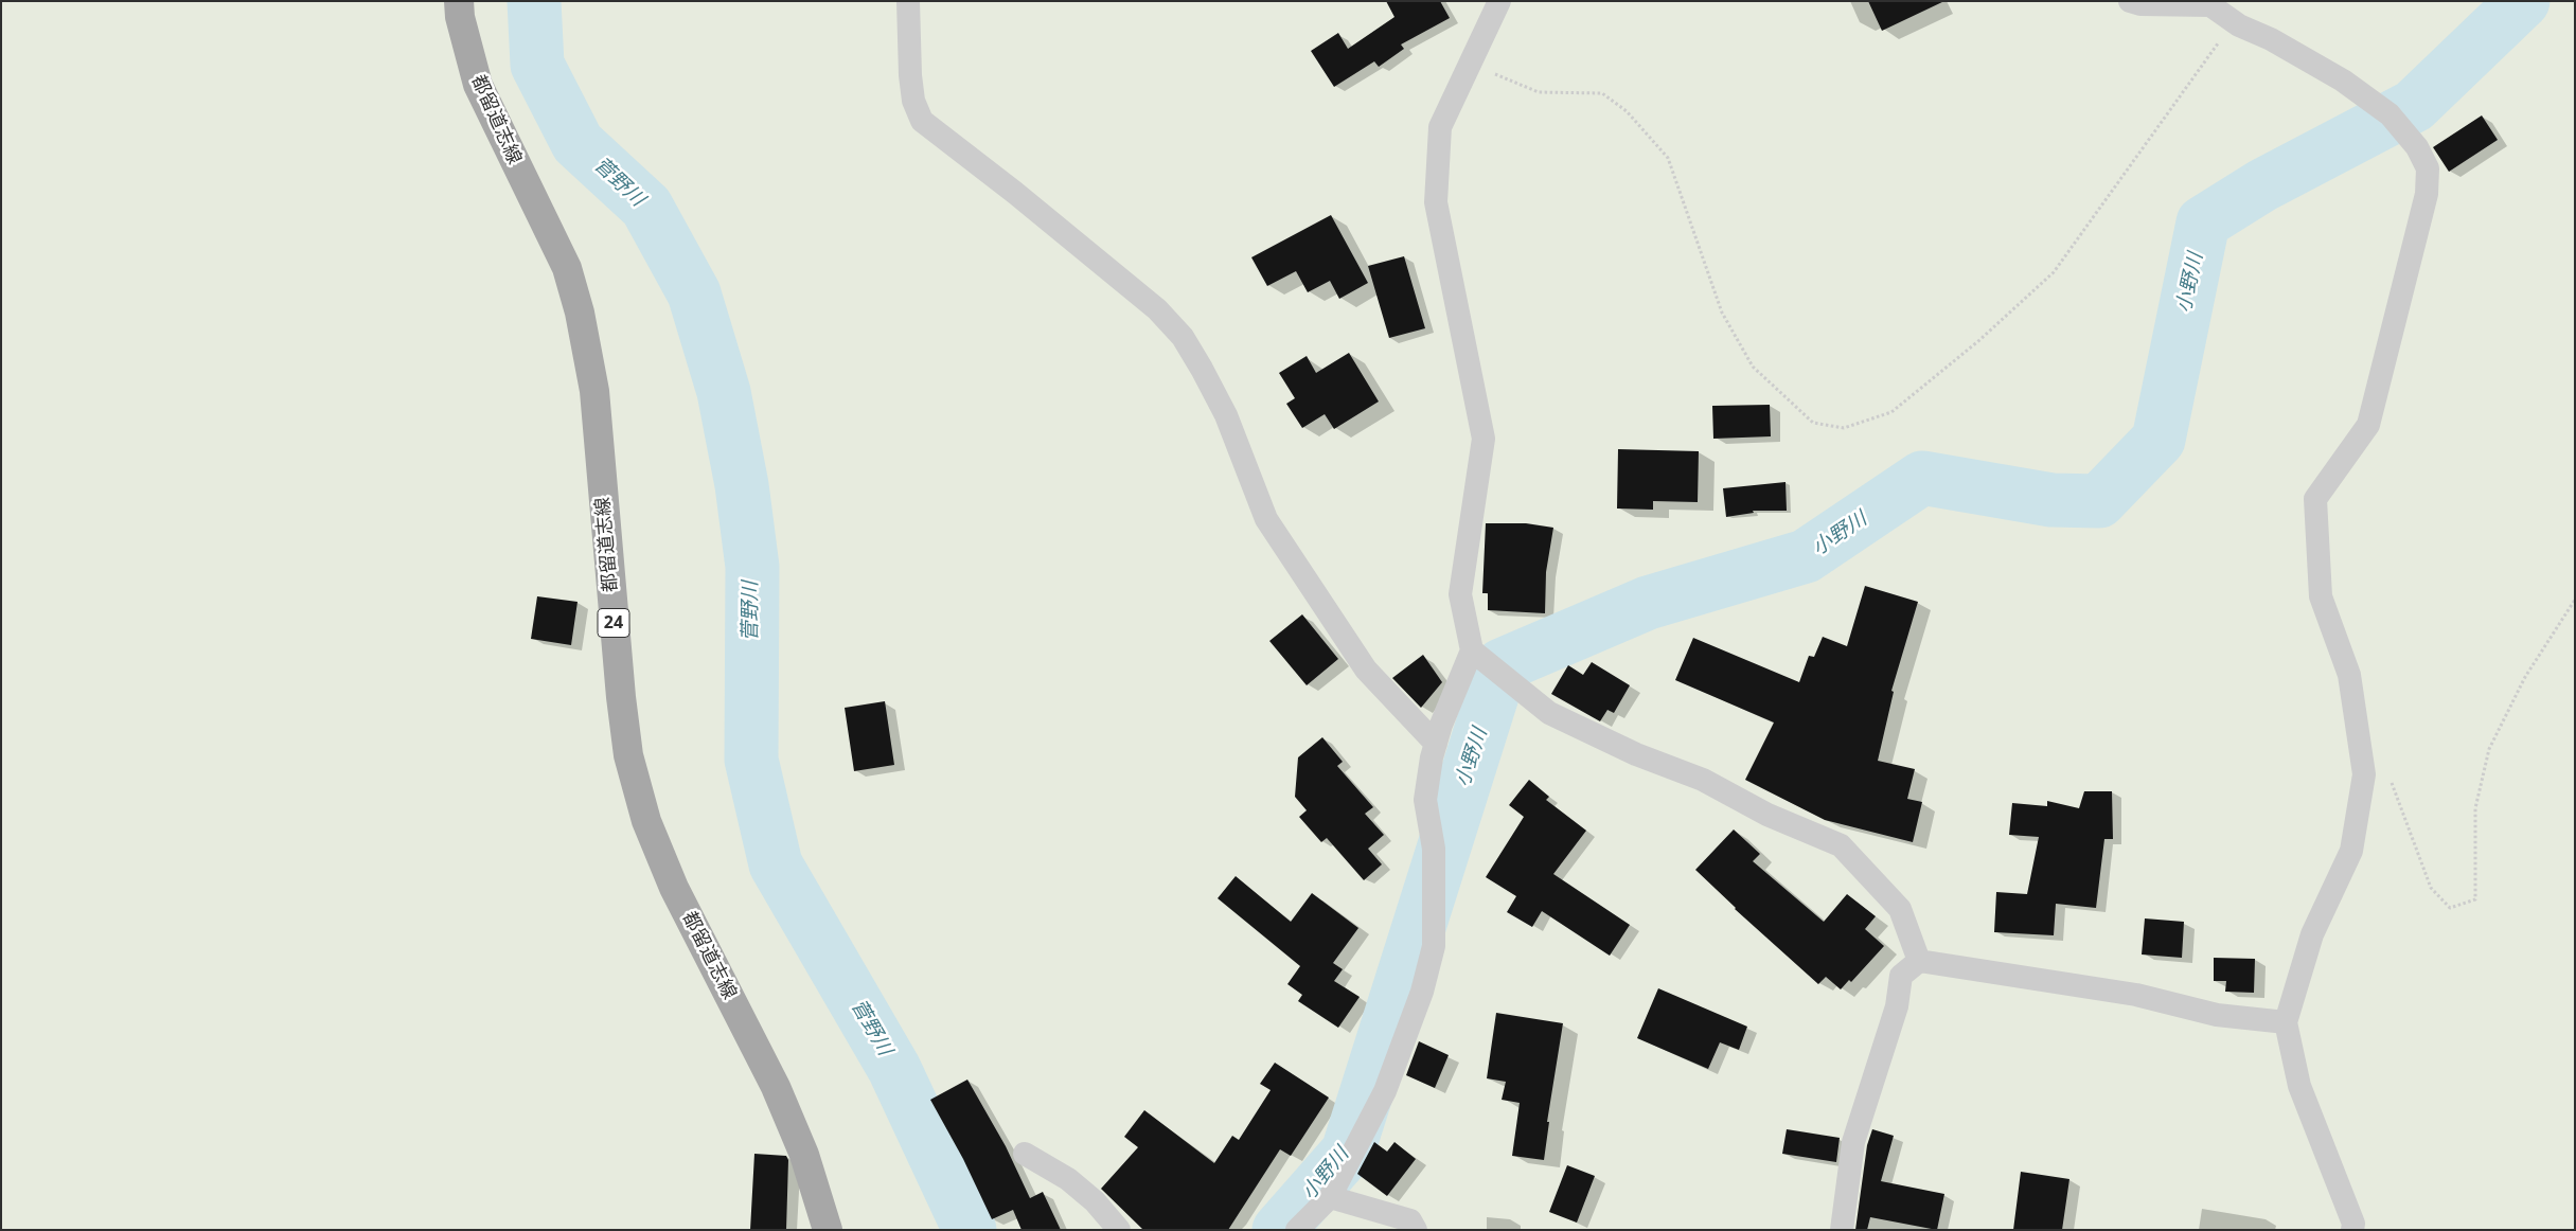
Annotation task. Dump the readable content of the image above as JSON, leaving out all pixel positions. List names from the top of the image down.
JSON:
{
  "streets": {
    "main road": ["都留道志線", "24"]
  },
  "water": ["菅野川", "小野川"]
}
